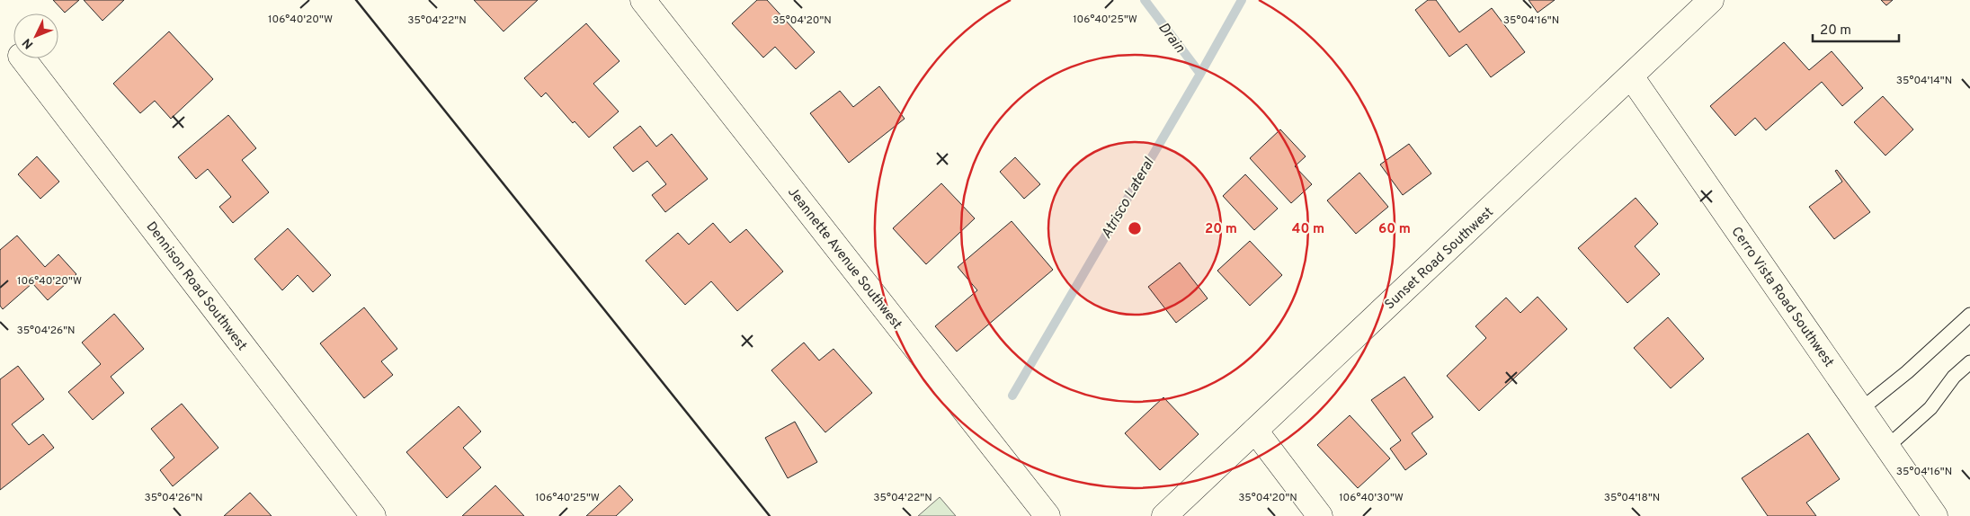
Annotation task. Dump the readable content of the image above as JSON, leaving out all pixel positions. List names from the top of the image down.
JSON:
{
  "streets": {
    "street": [
      "Jeannette Avenue Southwest",
      "Sunset Road Southwest",
      "Dennison Road Southwest",
      "Cerro Vista Road Southwest"
    ]
  },
  "crossings": [
    ["Sunset Road Southwest", "Cerro Vista Road Southwest"]
  ],
  "water": ["Drain", "Atrisco Lateral"],
  "scale_bar": "20 m",
  "north": "bottom left",
  "coordinates": [
    "106°40'20\"W",
    "106°40'25\"W",
    "35°04'22\"N",
    "35°04'16\"N",
    "35°04'20\"N",
    "35°04'14\"N",
    "35°04'26\"N",
    "35°04'18\"N",
    "106°40'30\"W"
  ],
  "rings": ["20 m", "40 m", "60 m"]
}
